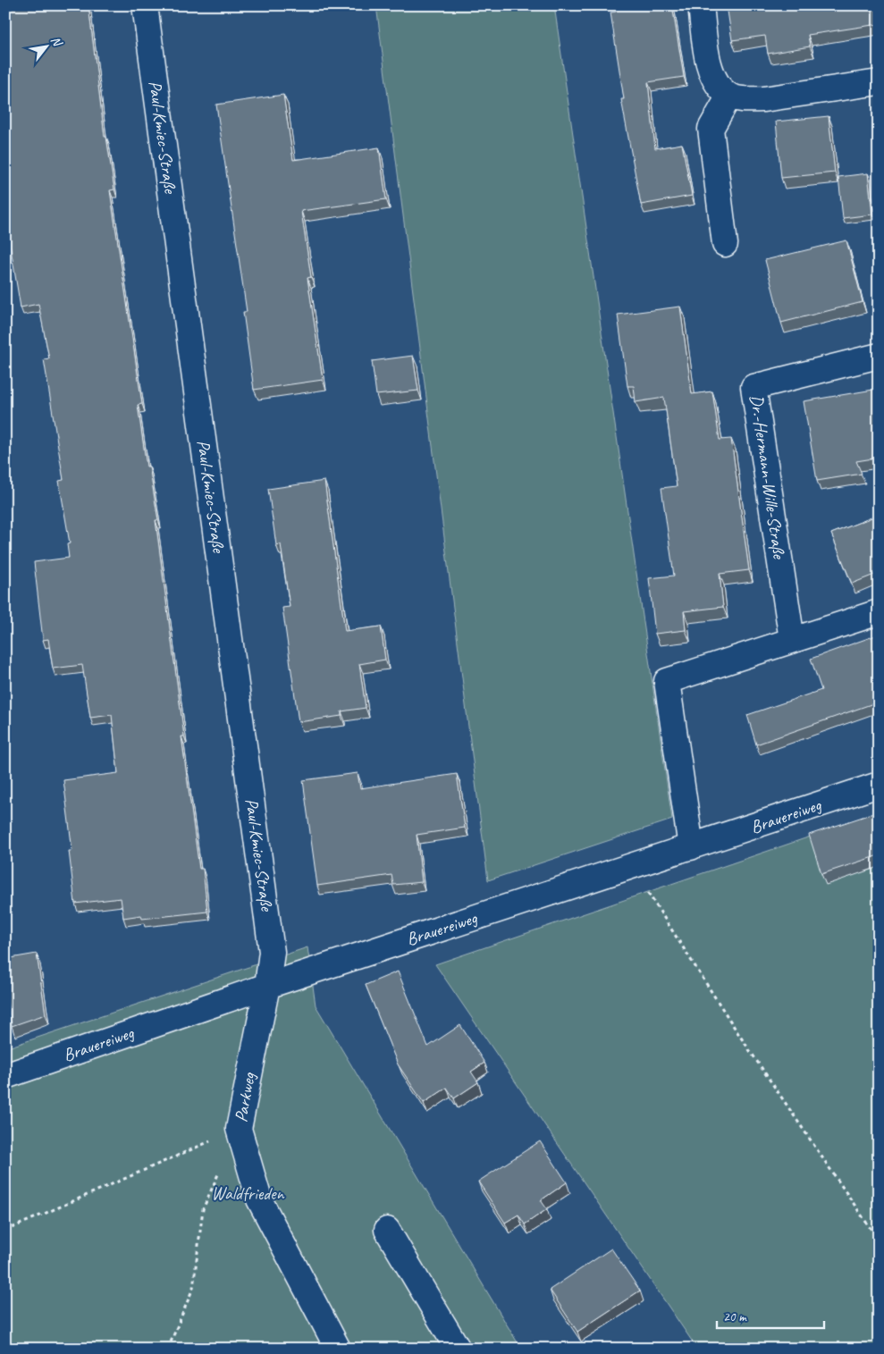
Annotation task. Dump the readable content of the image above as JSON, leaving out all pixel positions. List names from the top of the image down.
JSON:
{
  "streets": {
    "street": [
      "Paul-Kmiec-Straße",
      "Dr.-Hermann-Wille-Straße",
      "Brauereiweg",
      "Parkweg"
    ]
  },
  "crossings": [
    ["Paul-Kmiec-Straße", "Brauereiweg"],
    ["Paul-Kmiec-Straße", "Parkweg"],
    ["Brauereiweg", "Parkweg"]
  ],
  "parks": ["Waldfrieden"],
  "scale_bar": "20 m",
  "north": "top right"
}
